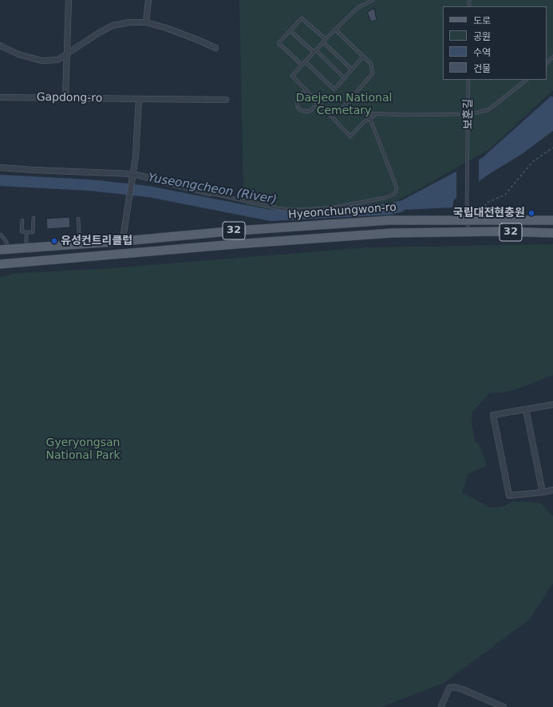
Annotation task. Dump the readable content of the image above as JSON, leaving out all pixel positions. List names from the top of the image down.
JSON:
{
  "streets": {
    "main road": ["Hyeonchungwon-ro", "32"],
    "street": ["Gapdong-ro"],
    "lane": ["보훈길"]
  },
  "crossings": [
    ["보훈길", "Hyeonchungwon-ro"],
    ["보훈길", "32"]
  ],
  "water": ["Yuseongcheon (River)"],
  "parks": ["Daejeon National Cemetary", "Gyeryongsan National Park"],
  "places": ["국립대전현충원", "유성컨트리클럽"],
  "legend": [
    "도로",
    "공원",
    "수역",
    "건물"
  ]
}
